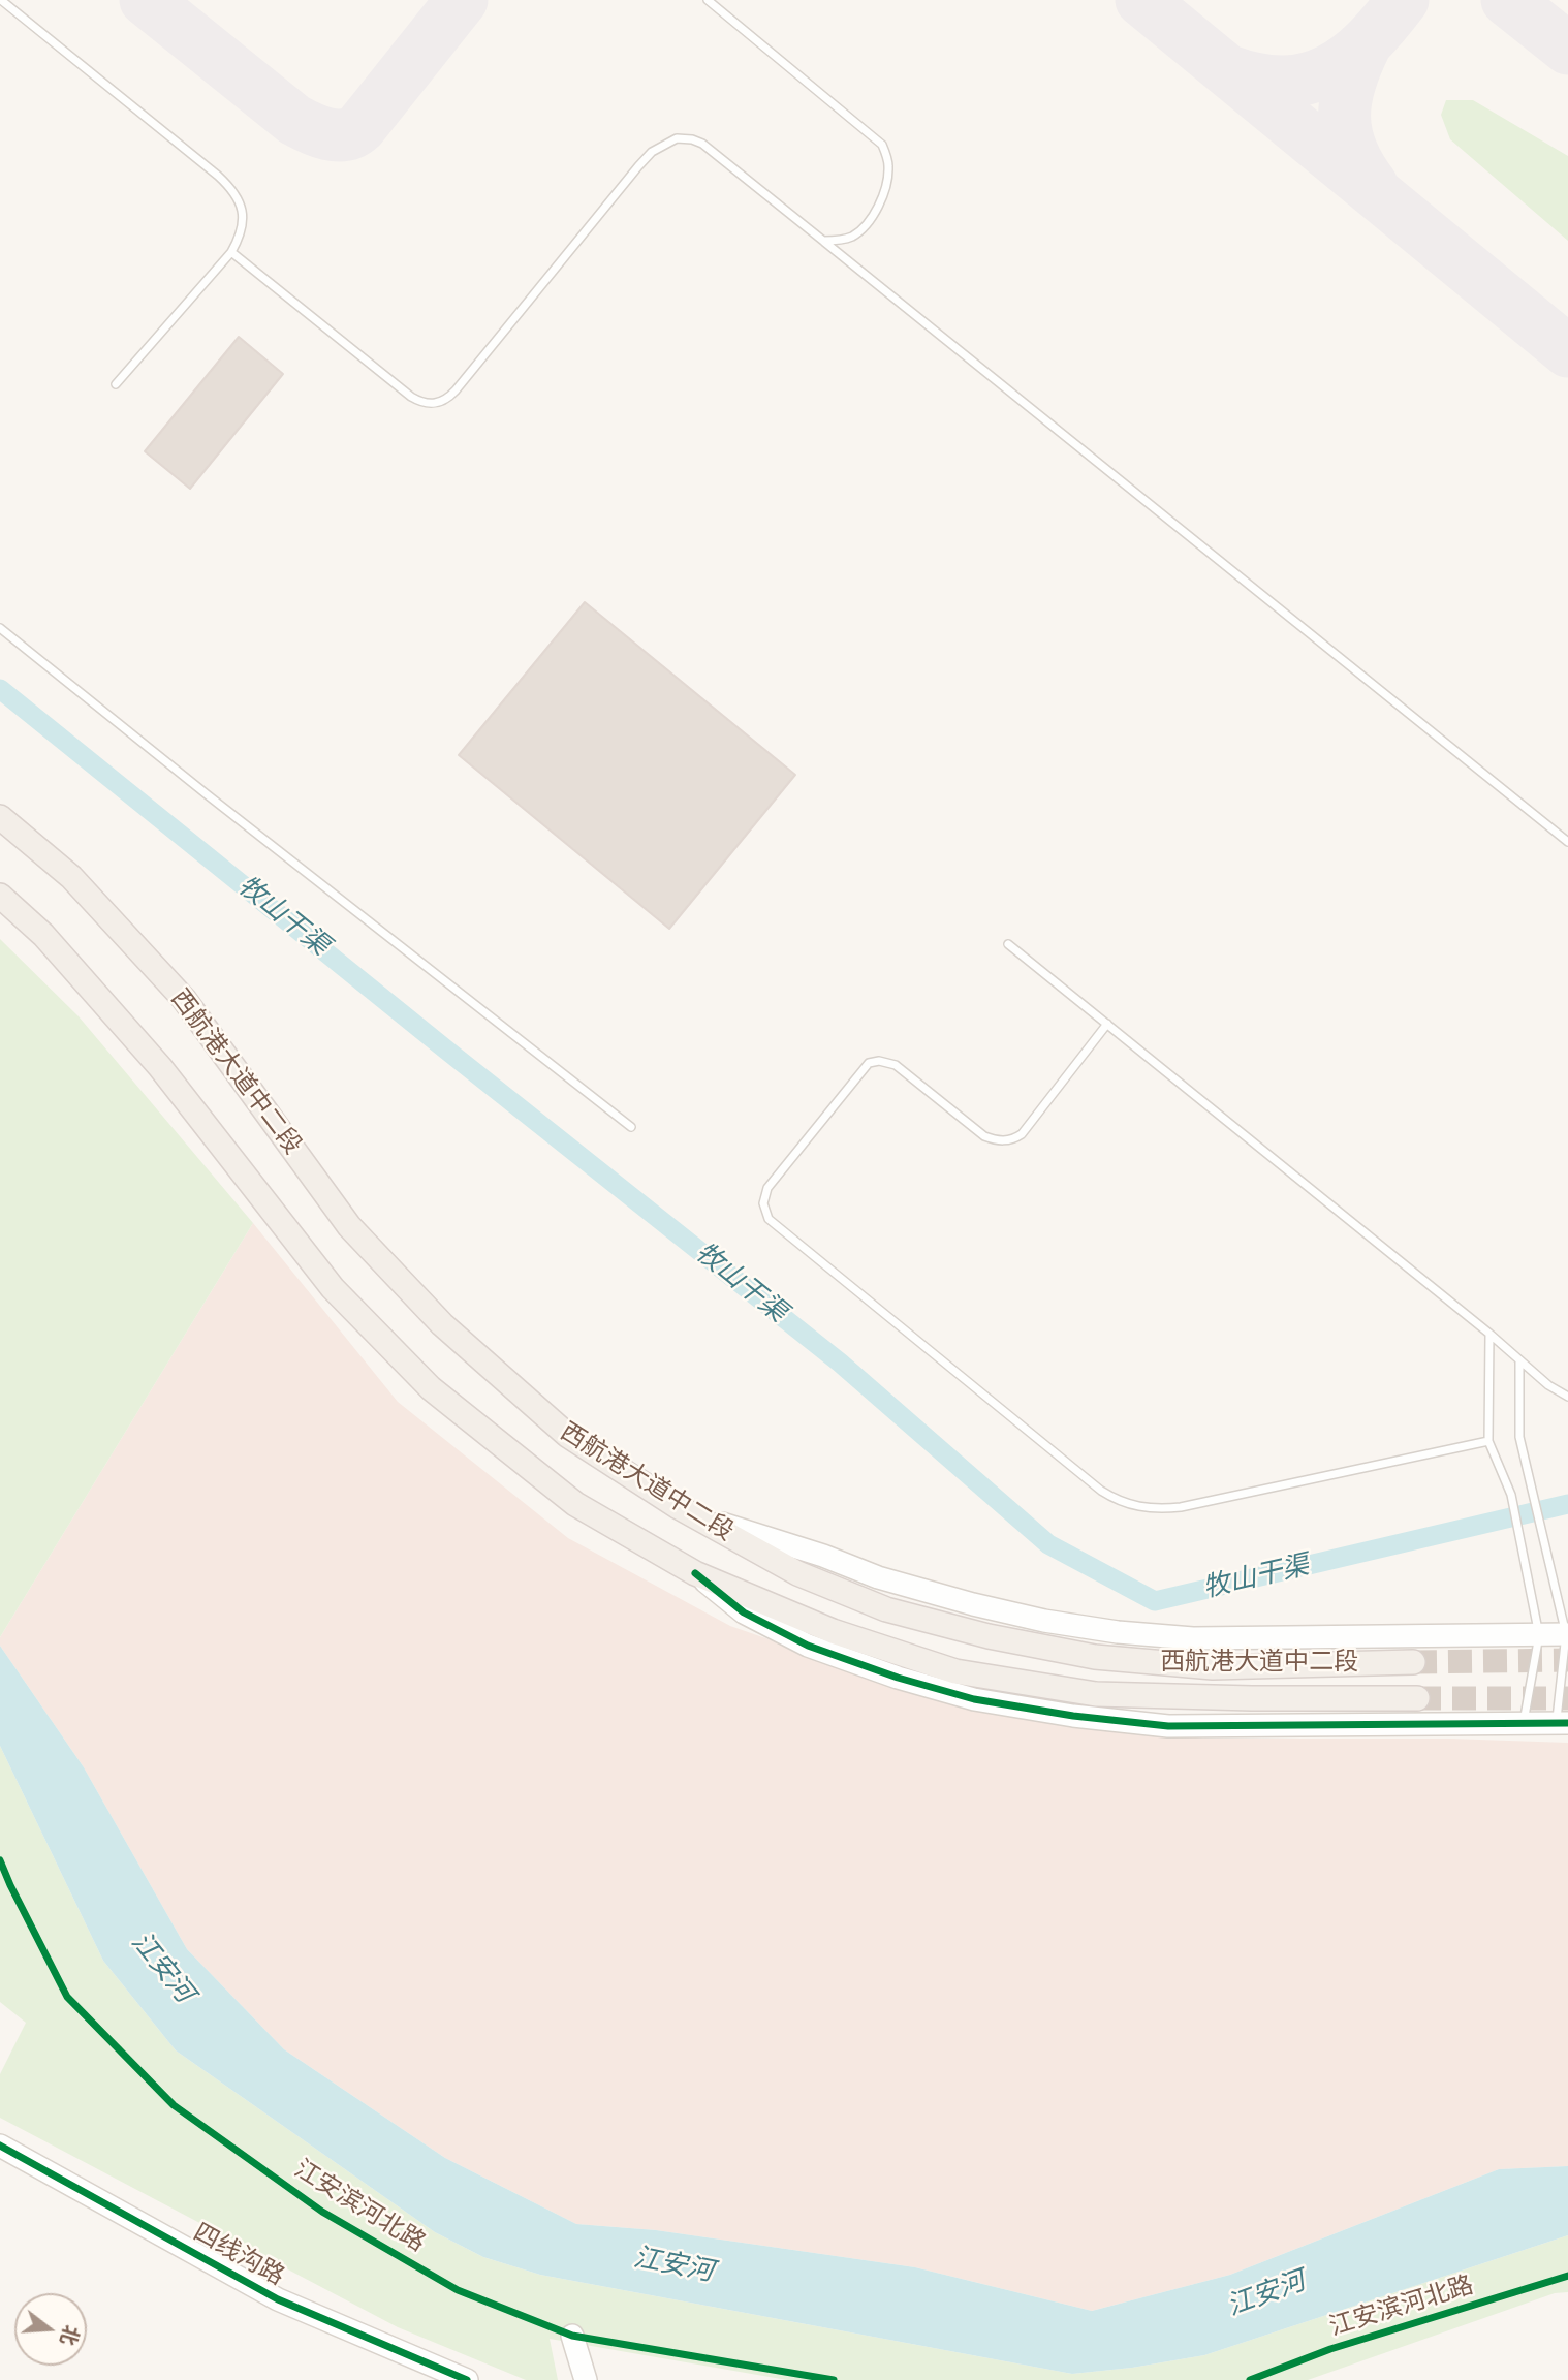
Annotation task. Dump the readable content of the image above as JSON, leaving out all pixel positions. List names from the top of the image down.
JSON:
{
  "streets": {
    "main road": ["西航港大道中二段"],
    "street": ["四线沟路"],
    "cycle path": ["江安滨河北路"]
  },
  "water": ["牧山干渠", "江安河"],
  "north": "right"
}
